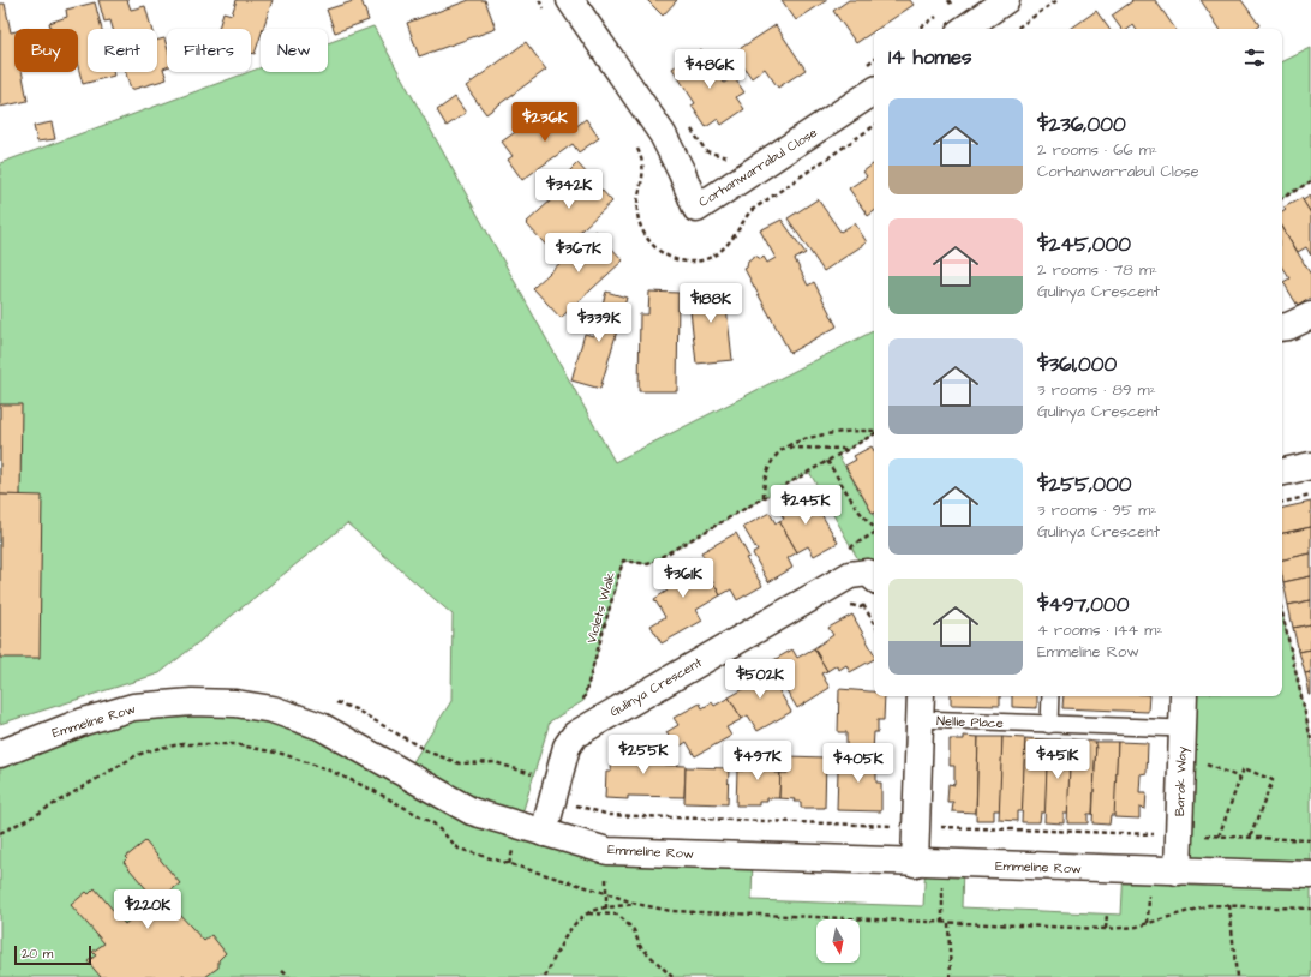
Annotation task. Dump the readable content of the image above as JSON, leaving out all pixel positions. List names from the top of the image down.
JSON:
{
  "streets": {
    "street": [
      "Corhanwarrabul Close",
      "Gulinya Crescent",
      "Emmeline Row",
      "Barak Way"
    ],
    "lane": ["Nellie Place"],
    "path": ["Violets Walk"]
  },
  "crossings": [
    ["Gulinya Crescent", "Emmeline Row"],
    ["Emmeline Row", "Barak Way"],
    ["Nellie Place", "Barak Way"]
  ],
  "scale_bar": "20 m",
  "north": "bottom",
  "page": {
    "chip": [
      "Buy",
      "Rent",
      "Filters",
      "New"
    ],
    "heading": "14 homes",
    "price": [
      "$486K",
      "$236K",
      "$342K",
      "$367K",
      "$188K",
      "$339K",
      "$245K",
      "$361K",
      "$502K",
      "$255K",
      "$451K",
      "$497K",
      "$405K",
      "$220K"
    ],
    "list": [
      {
        "name": "$236,000",
        "note": "2 rooms · 66 m² · Corhanwarrabul Close"
      },
      {
        "name": "$245,000",
        "note": "2 rooms · 78 m² · Gulinya Crescent"
      },
      {
        "name": "$361,000",
        "note": "3 rooms · 89 m² · Gulinya Crescent"
      },
      {
        "name": "$255,000",
        "note": "3 rooms · 95 m² · Gulinya Crescent"
      },
      {
        "name": "$497,000",
        "note": "4 rooms · 144 m² · Emmeline Row"
      }
    ],
    "scale": "20 m"
  }
}
